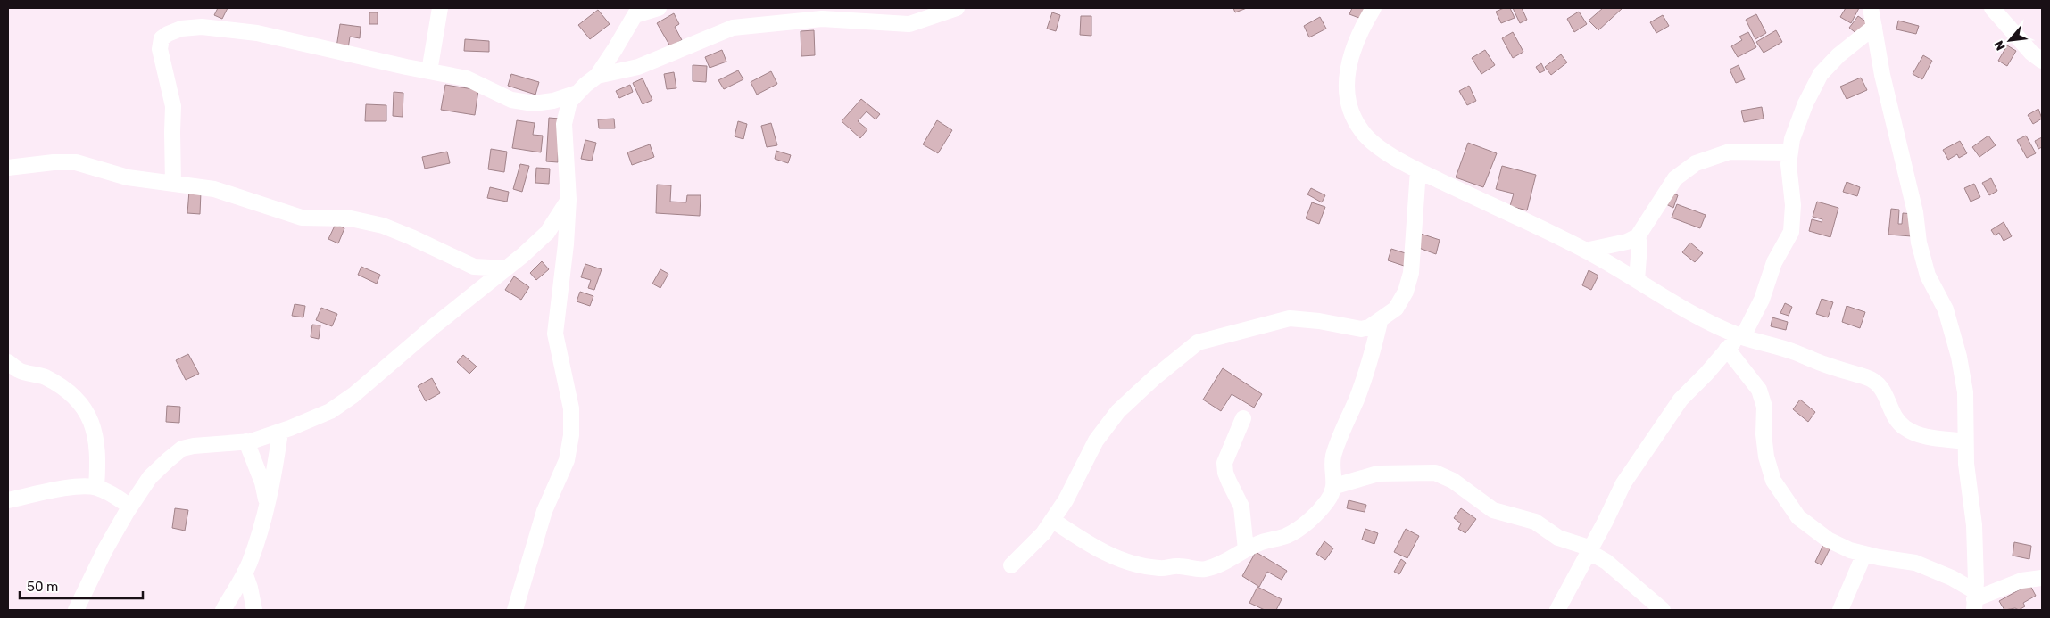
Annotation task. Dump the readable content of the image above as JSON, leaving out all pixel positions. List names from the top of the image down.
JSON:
{
  "scale_bar": "50 m",
  "north": "bottom left"
}
